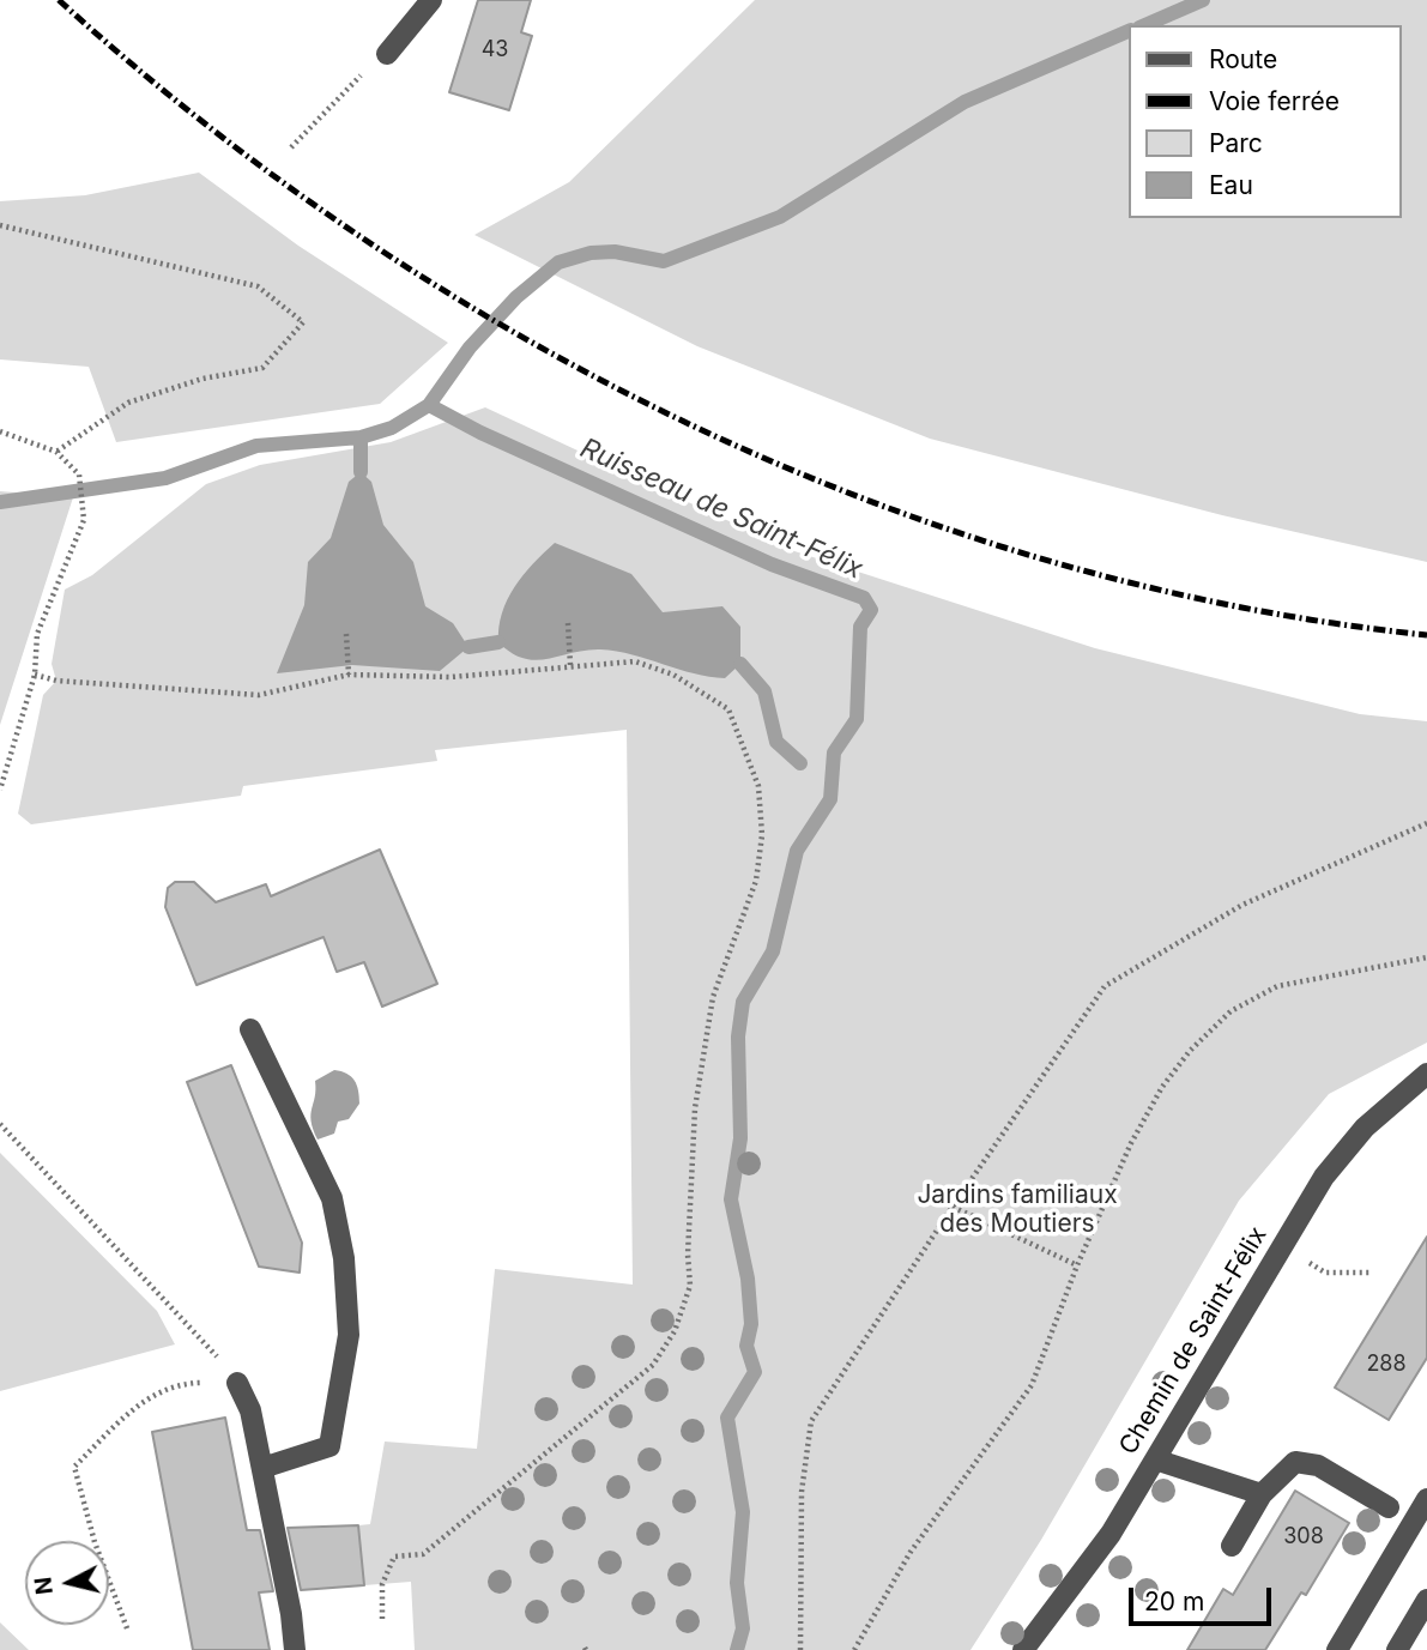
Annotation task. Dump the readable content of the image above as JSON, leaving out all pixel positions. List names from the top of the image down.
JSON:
{
  "streets": {
    "street": ["Chemin de Saint-Félix"]
  },
  "water": ["Ruisseau de Saint-Félix"],
  "parks": ["Jardins familiaux des Moutiers"],
  "house_numbers": ["43", "288", "308"],
  "legend": [
    "Route",
    "Voie ferrée",
    "Parc",
    "Eau"
  ],
  "scale_bar": "20 m",
  "north": "left"
}
